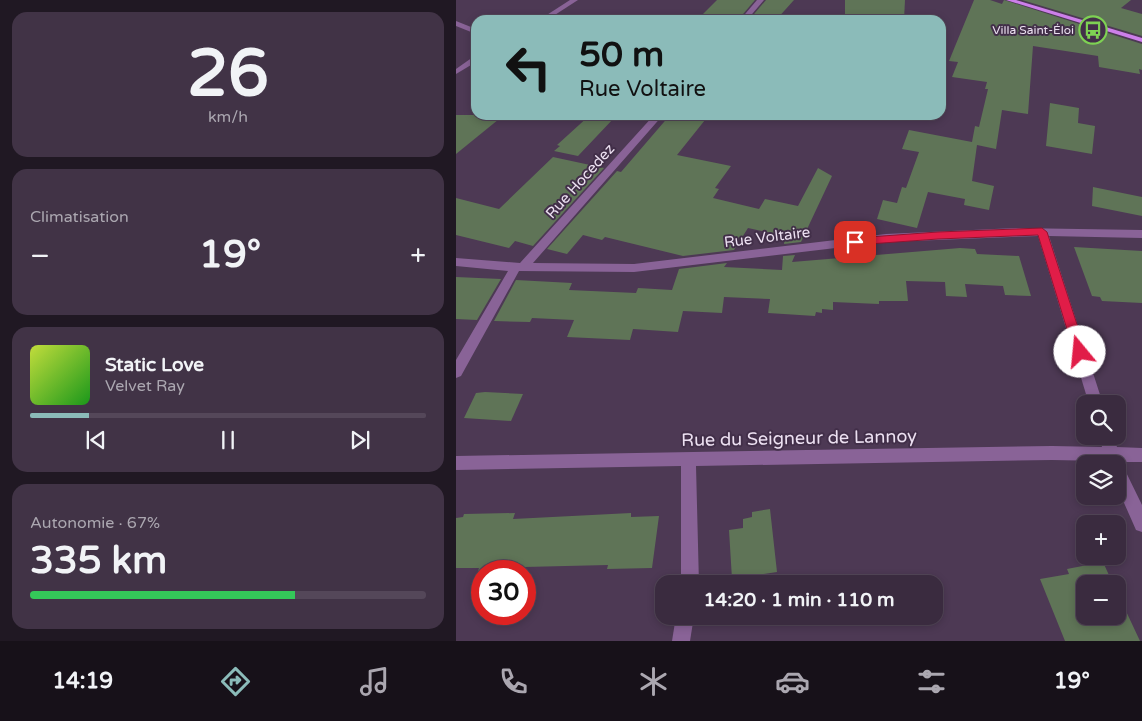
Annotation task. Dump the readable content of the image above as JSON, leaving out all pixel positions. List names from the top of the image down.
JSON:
{
  "streets": {
    "street": ["Rue Hocedez", "Rue Voltaire", "Rue du Seigneur de Lannoy"]
  },
  "crossings": [
    ["Rue Hocedez", "Rue Voltaire"]
  ],
  "places": {
    "bus stop": ["Villa Saint-Éloi"]
  },
  "page": {
    "tile": [
      ["26", "km/h"],
      "Climatisation",
      ["Autonomie · 67%", "335 km"]
    ],
    "turn": ["50 m", "Rue Voltaire"],
    "heat": ["−", "19°", "+"],
    "song": ["Static Love", "Velvet Ray"],
    "map_buttons": ["+", "−"],
    "limit": "30",
    "trip": "14:20 · 1 min · 110 m",
    "tabs": ["14:19", "19°"]
  }
}
